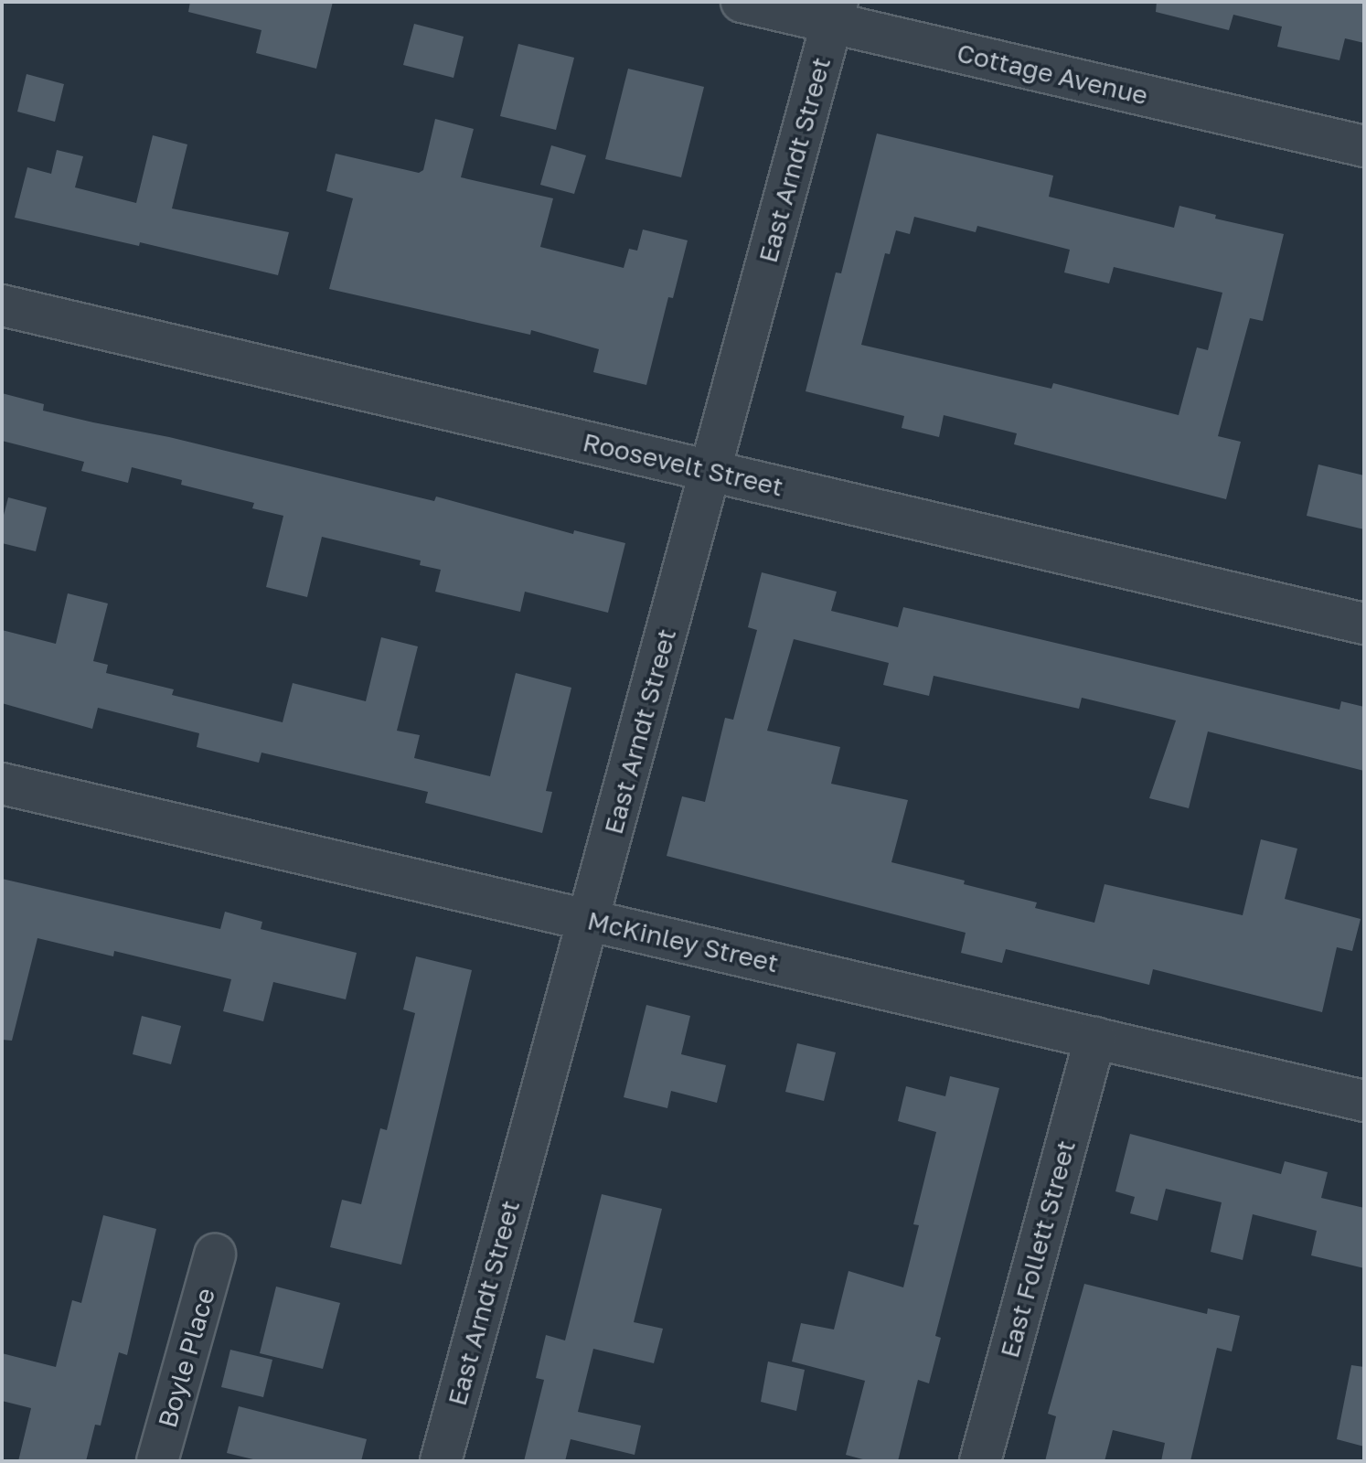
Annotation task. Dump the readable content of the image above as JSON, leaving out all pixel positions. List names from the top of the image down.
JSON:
{
  "streets": {
    "street": [
      "Cottage Avenue",
      "East Arndt Street",
      "Roosevelt Street",
      "McKinley Street",
      "East Follett Street",
      "Boyle Place"
    ]
  },
  "crossings": [
    ["Cottage Avenue", "East Arndt Street"],
    ["East Arndt Street", "Roosevelt Street"],
    ["East Arndt Street", "McKinley Street"],
    ["McKinley Street", "East Follett Street"]
  ]
}
